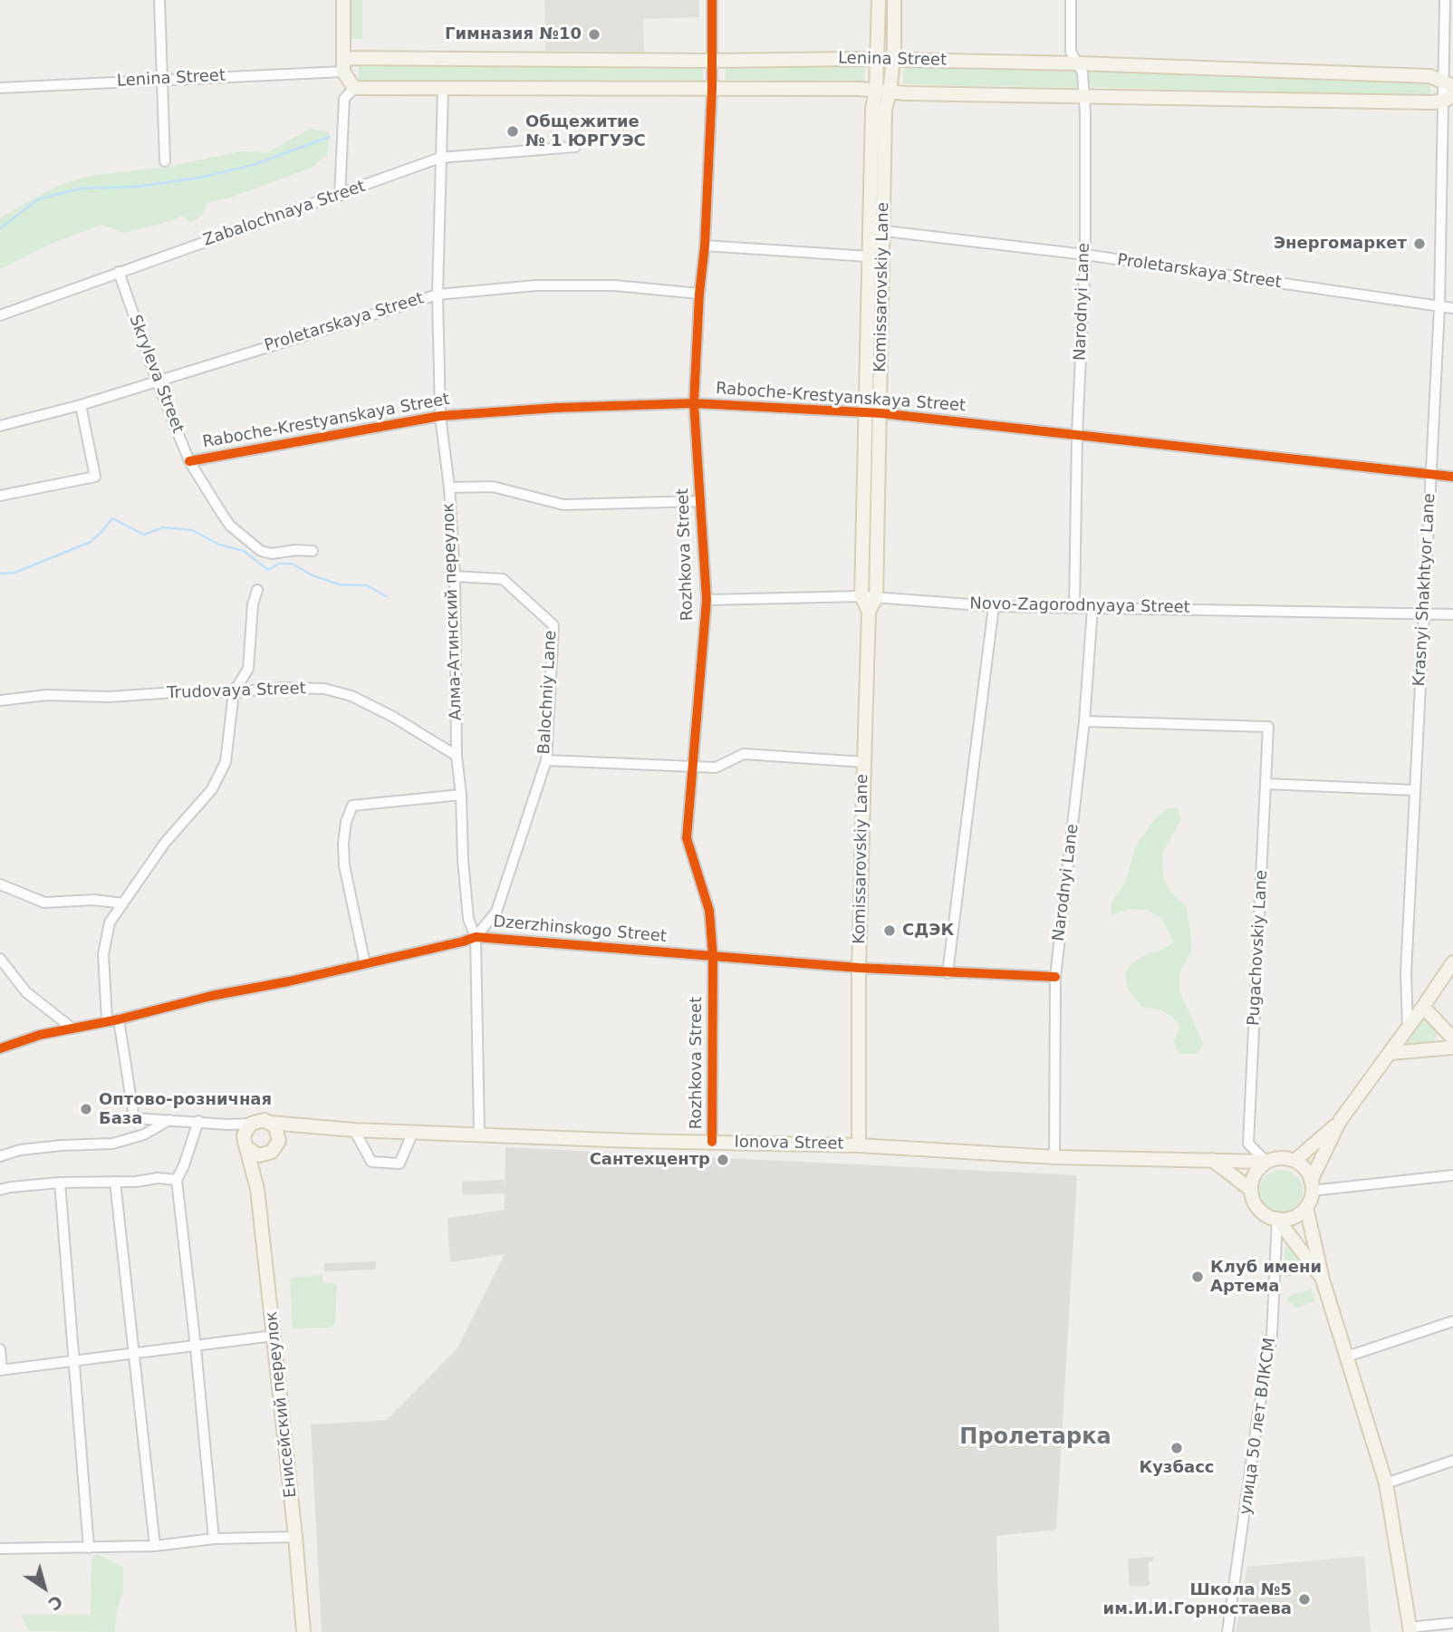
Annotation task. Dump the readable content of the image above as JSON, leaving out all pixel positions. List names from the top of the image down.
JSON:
{
  "streets": {
    "main road": [
      "Lenina Street",
      "Komissarovskiy Lane",
      "Ionova Street",
      "Енисейский переулок"
    ],
    "street": [
      "Zabalochnaya Street",
      "Proletarskaya Street",
      "Narodnyi Lane",
      "Skryleva Street",
      "Raboche-Krestyanskaya Street",
      "Rozhkova Street",
      "Krasnyi Shakhtyor Lane",
      "Novo-Zagorodnyaya Street",
      "Алма-Атинский переулок",
      "Trudovaya Street",
      "Balochniy Lane",
      "Dzerzhinskogo Street",
      "Pugachovskiy Lane",
      "улица 50 лет ВЛКСМ"
    ]
  },
  "crossings": [
    ["Lenina Street", "Komissarovskiy Lane"],
    ["Lenina Street", "Narodnyi Lane"],
    ["Lenina Street", "Rozhkova Street"],
    ["Lenina Street", "Krasnyi Shakhtyor Lane"],
    ["Lenina Street", "Алма-Атинский переулок"],
    ["Zabalochnaya Street", "Skryleva Street"],
    ["Zabalochnaya Street", "Алма-Атинский переулок"],
    ["Proletarskaya Street", "Komissarovskiy Lane"],
    ["Proletarskaya Street", "Narodnyi Lane"],
    ["Proletarskaya Street", "Skryleva Street"],
    ["Proletarskaya Street", "Rozhkova Street"],
    ["Proletarskaya Street", "Krasnyi Shakhtyor Lane"],
    ["Proletarskaya Street", "Алма-Атинский переулок"],
    ["Komissarovskiy Lane", "Raboche-Krestyanskaya Street"],
    ["Komissarovskiy Lane", "Novo-Zagorodnyaya Street"],
    ["Komissarovskiy Lane", "Dzerzhinskogo Street"],
    ["Komissarovskiy Lane", "Ionova Street"],
    ["Narodnyi Lane", "Raboche-Krestyanskaya Street"],
    ["Narodnyi Lane", "Novo-Zagorodnyaya Street"],
    ["Narodnyi Lane", "Dzerzhinskogo Street"],
    ["Narodnyi Lane", "Pugachovskiy Lane"],
    ["Narodnyi Lane", "Ionova Street"],
    ["Skryleva Street", "Raboche-Krestyanskaya Street"],
    ["Raboche-Krestyanskaya Street", "Rozhkova Street"],
    ["Raboche-Krestyanskaya Street", "Krasnyi Shakhtyor Lane"],
    ["Raboche-Krestyanskaya Street", "Алма-Атинский переулок"],
    ["Rozhkova Street", "Novo-Zagorodnyaya Street"],
    ["Rozhkova Street", "Dzerzhinskogo Street"],
    ["Rozhkova Street", "Ionova Street"],
    ["Krasnyi Shakhtyor Lane", "Novo-Zagorodnyaya Street"],
    ["Алма-Атинский переулок", "Trudovaya Street"],
    ["Алма-Атинский переулок", "Balochniy Lane"],
    ["Алма-Атинский переулок", "Dzerzhinskogo Street"],
    ["Алма-Атинский переулок", "Ionova Street"],
    ["Balochniy Lane", "Dzerzhinskogo Street"],
    ["Pugachovskiy Lane", "Ionova Street"],
    ["Pugachovskiy Lane", "улица 50 лет ВЛКСМ"],
    ["Ionova Street", "улица 50 лет ВЛКСМ"]
  ],
  "districts": ["Пролетарка"],
  "places": [
    "Гимназия №10",
    "Общежитие № 1 ЮРГУЭС",
    "Энергомаркет",
    "СДЭК",
    "Оптово-розничная База",
    "Сантехцентр",
    "Клуб имени Артема",
    "Кузбасс",
    "Школа №5 им.И.И.Горностаева"
  ],
  "north": "bottom right"
}
